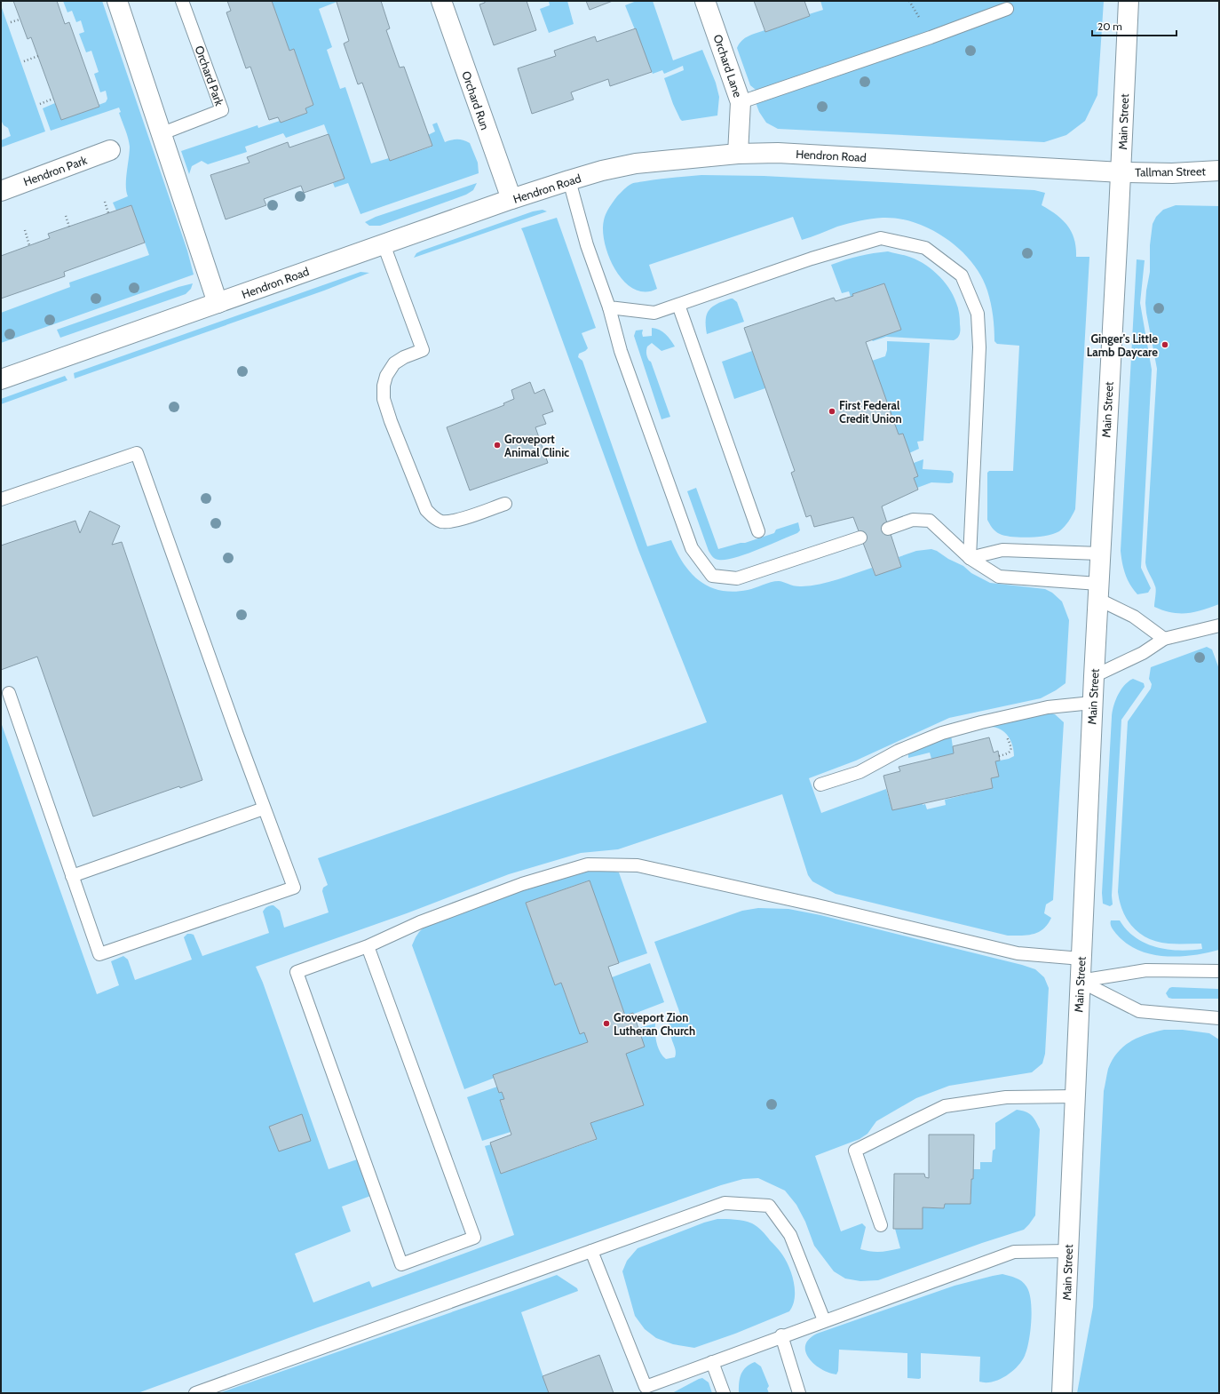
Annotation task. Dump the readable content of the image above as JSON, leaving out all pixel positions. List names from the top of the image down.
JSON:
{
  "streets": {
    "street": [
      "Orchard Lane",
      "Orchard Run",
      "Main Street",
      "Hendron Road",
      "Hendron Park",
      "Tallman Street"
    ],
    "lane": ["Orchard Park"]
  },
  "crossings": [
    ["Orchard Lane", "Hendron Road"],
    ["Orchard Run", "Hendron Road"],
    ["Main Street", "Hendron Road"],
    ["Main Street", "Tallman Street"],
    ["Hendron Road", "Tallman Street"]
  ],
  "places": [
    "Ginger's Little Lamb Daycare",
    "First Federal Credit Union",
    "Groveport Animal Clinic",
    "Groveport Zion Lutheran Church"
  ],
  "scale_bar": "20 m"
}
